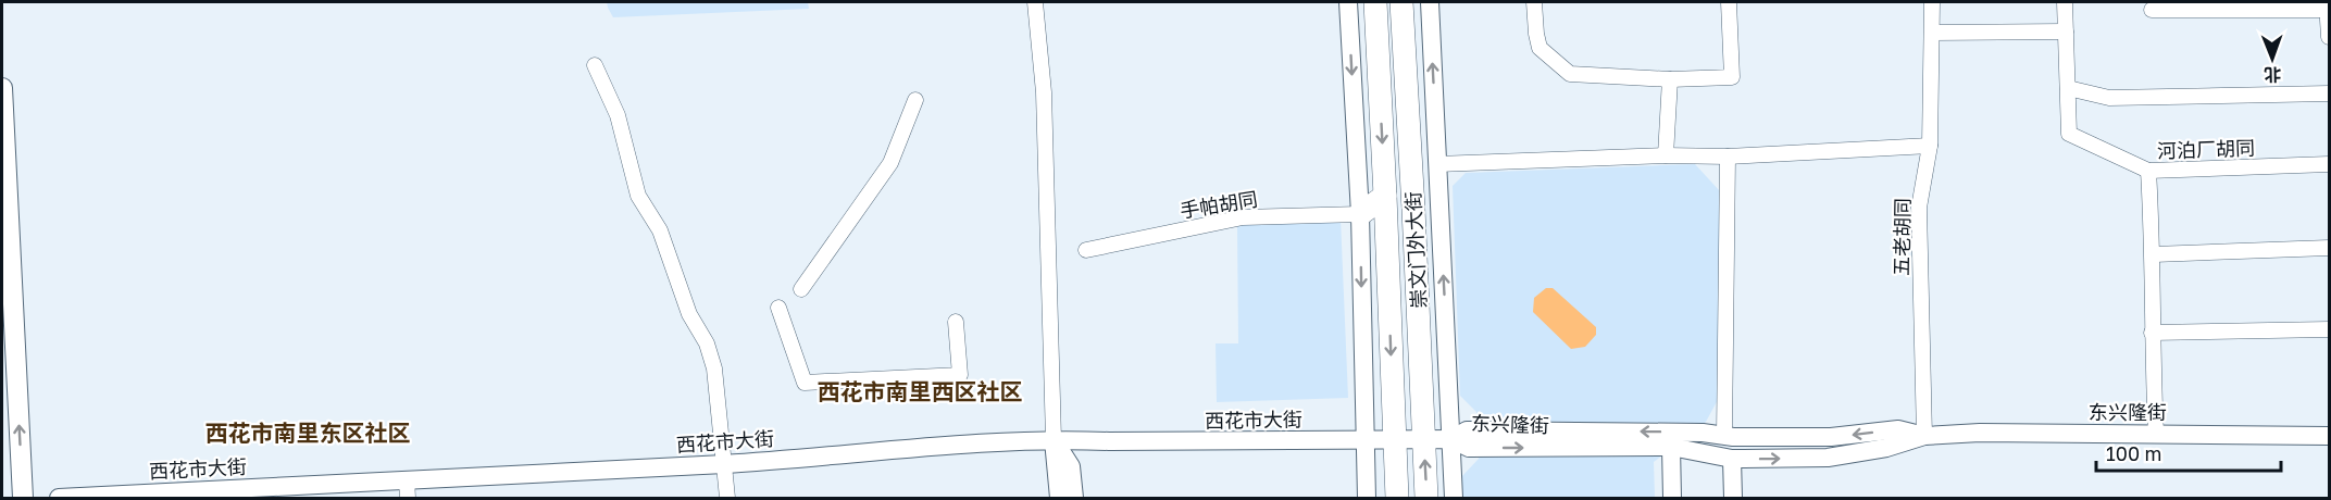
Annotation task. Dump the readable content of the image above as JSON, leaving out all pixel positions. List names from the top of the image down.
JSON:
{
  "streets": {
    "main road": ["崇文门外大街"],
    "street": [
      "河泊厂胡同",
      "手帕胡同",
      "五老胡同",
      "东兴隆街",
      "西花市大街"
    ]
  },
  "crossings": [
    ["五老胡同", "东兴隆街"],
    ["崇文门外大街", "东兴隆街"],
    ["崇文门外大街", "西花市大街"],
    ["东兴隆街", "西花市大街"]
  ],
  "districts": ["西花市南里西区社区", "西花市南里东区社区"],
  "scale_bar": "100 m",
  "north": "bottom"
}
